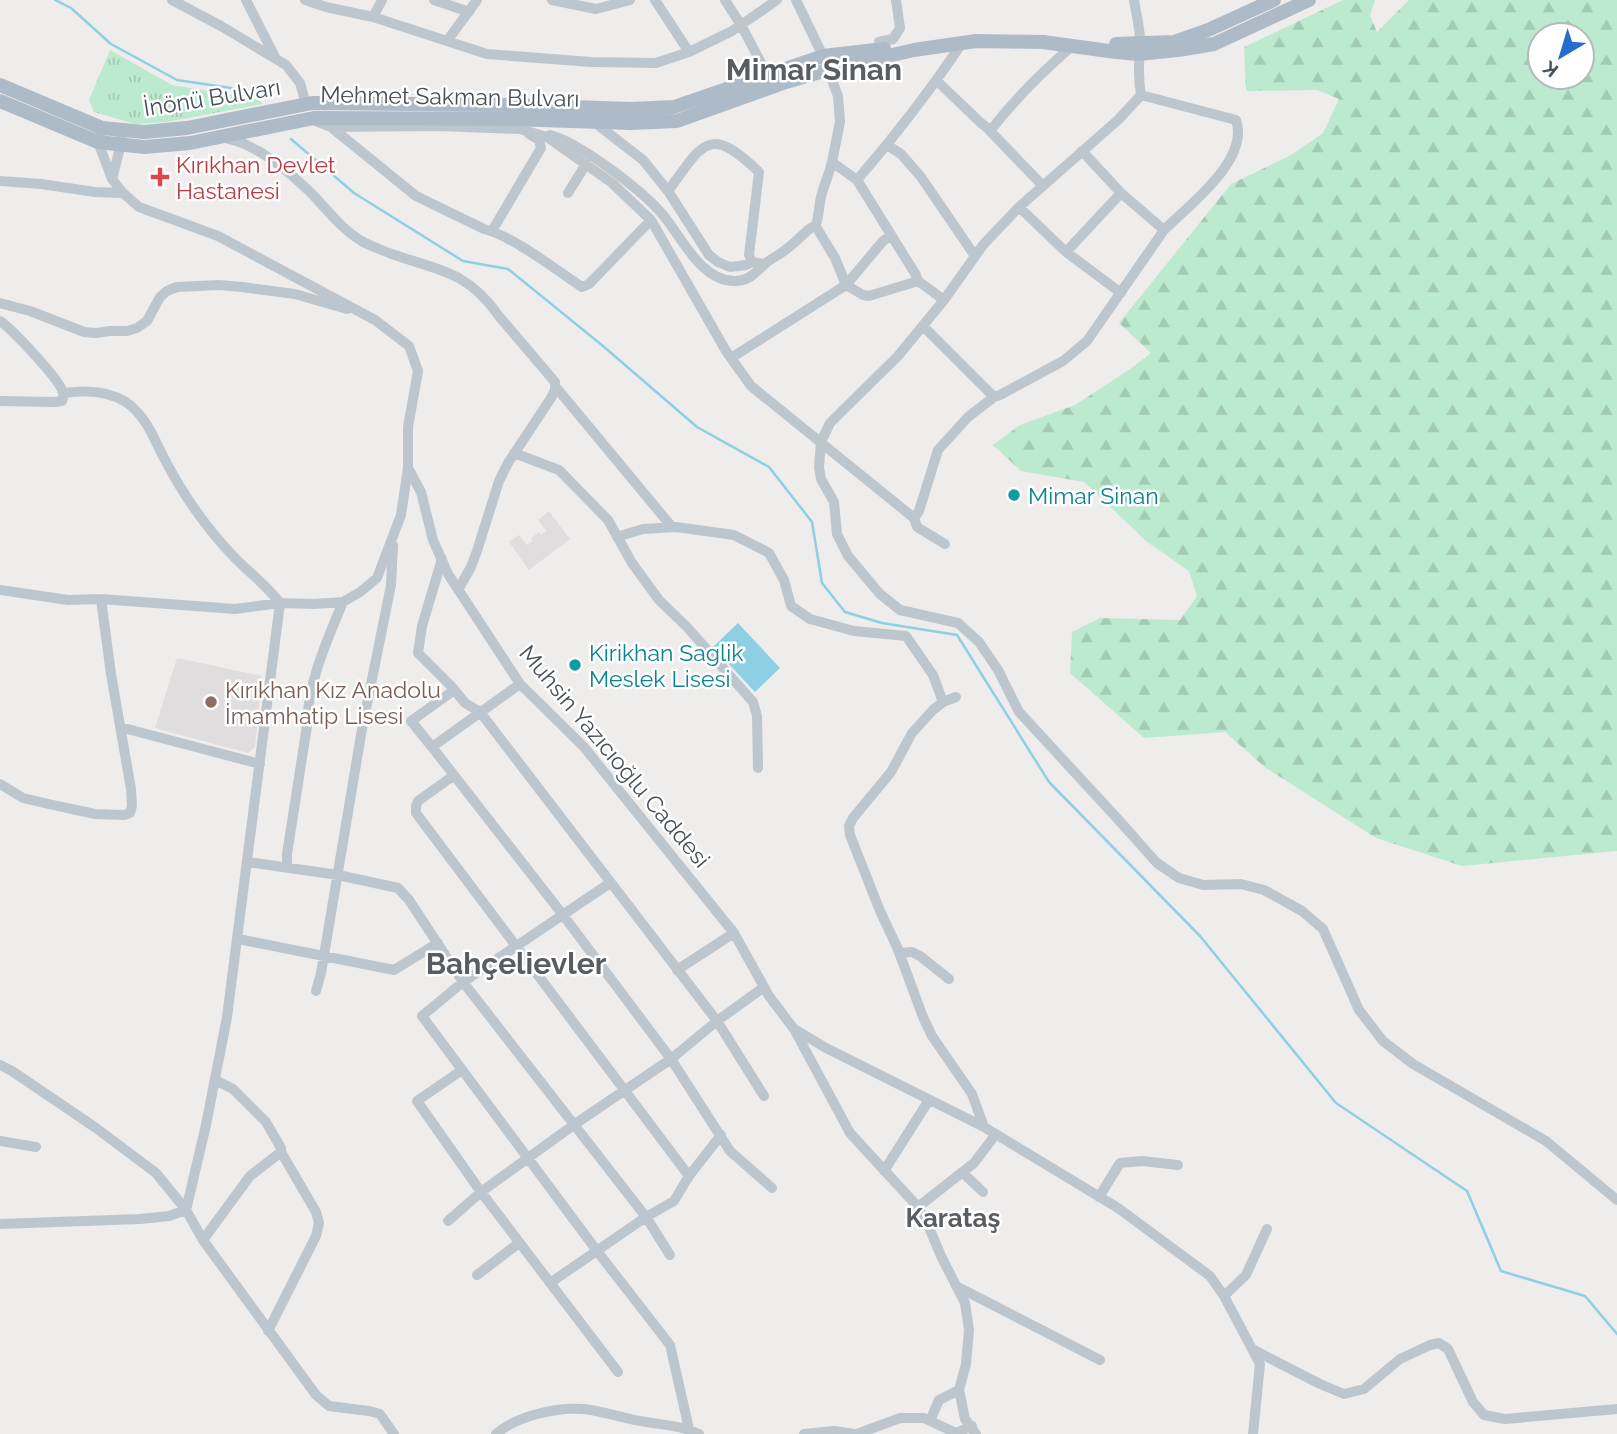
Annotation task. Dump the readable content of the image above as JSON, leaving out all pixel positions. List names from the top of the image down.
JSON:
{
  "streets": {
    "main road": ["Mehmet Sakman Bulvarı", "İnönü Bulvarı"],
    "street": ["Muhsin Yazıcıoğlu Caddesi"]
  },
  "crossings": [
    ["Mehmet Sakman Bulvarı", "İnönü Bulvarı"],
    ["İnönü Bulvarı", "Muhsin Yazıcıoğlu Caddesi"]
  ],
  "districts": ["Mimar Sinan", "Bahçelievler", "Karataş"],
  "places": {
    "health": ["Kırıkhan Devlet Hastanesi"],
    "other": ["Mimar Sinan", "Kirikhan Saglik Meslek Lisesi", "Kırıkhan Kız Anadolu İmamhatip Lisesi"]
  },
  "north": "bottom left"
}
